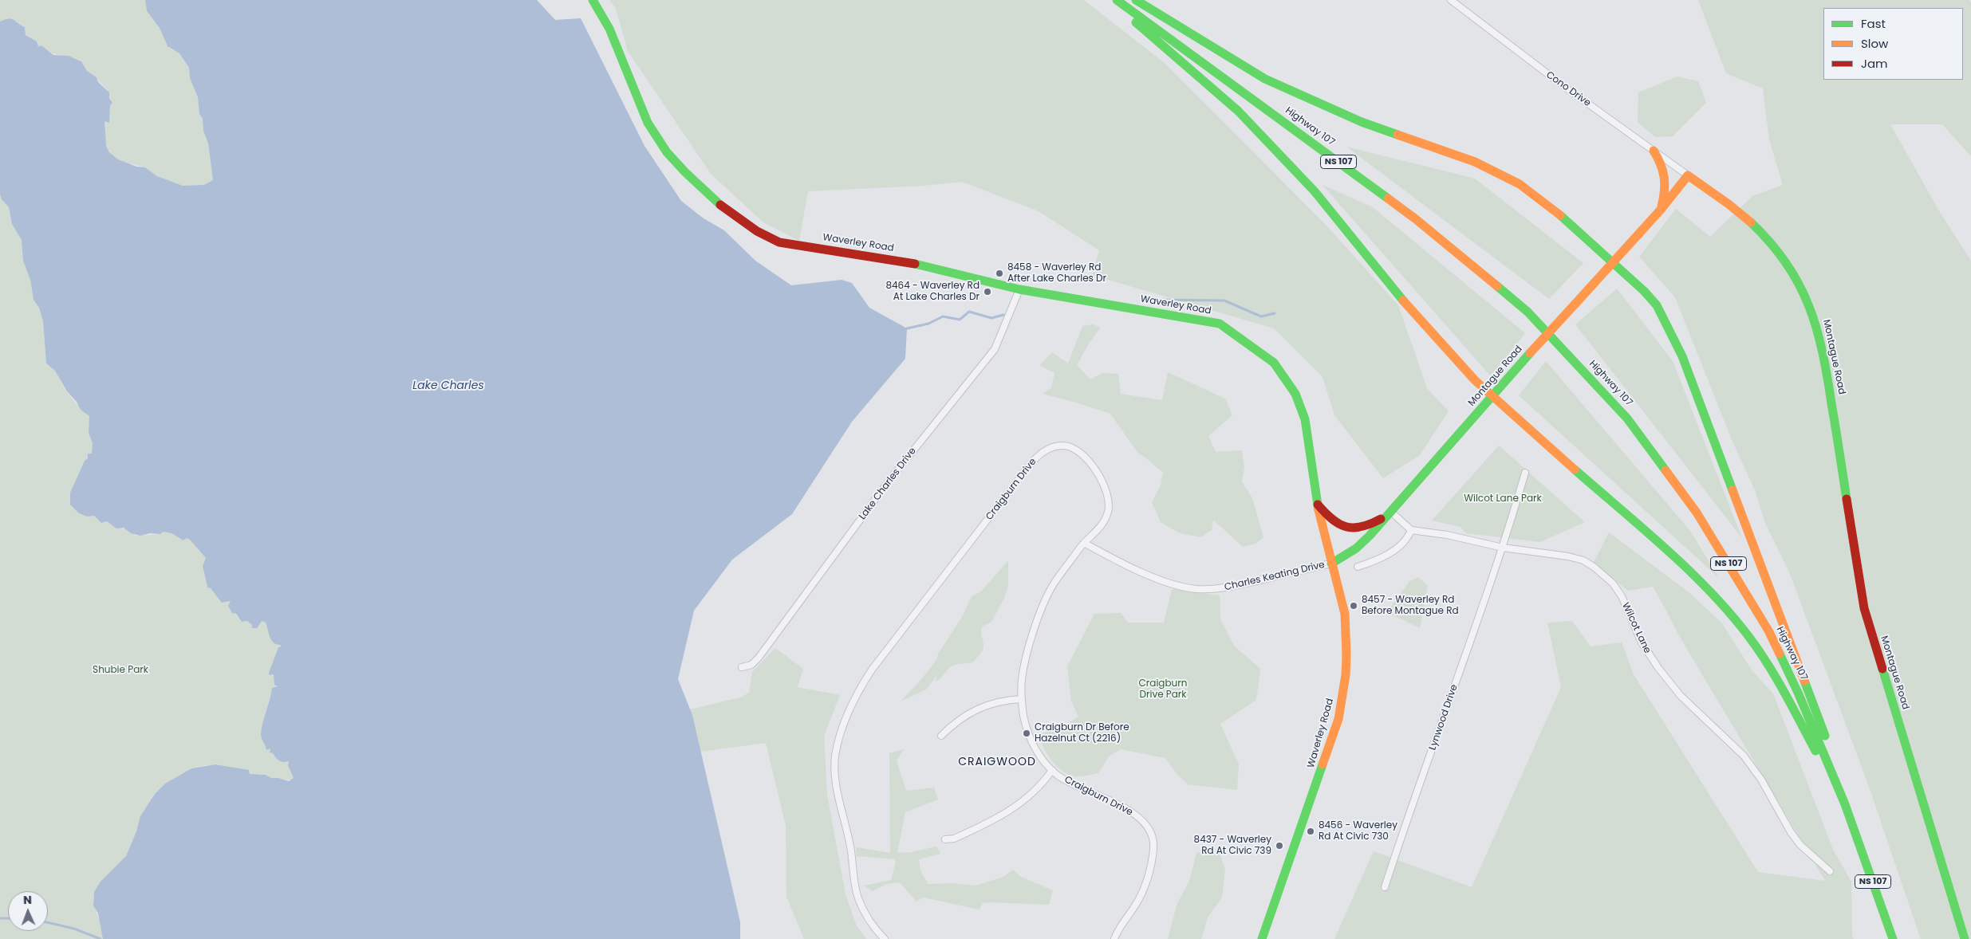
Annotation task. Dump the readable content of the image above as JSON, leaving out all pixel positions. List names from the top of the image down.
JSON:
{
  "streets": {
    "main road": [
      "Highway 107",
      "NS 107",
      "Waverley Road",
      "Montague Road"
    ],
    "street": [
      "Cono Drive",
      "Lake Charles Drive",
      "Craigburn Drive",
      "Charles Keating Drive",
      "Wilcot Lane",
      "Lynwood Drive"
    ]
  },
  "crossings": [
    ["Cono Drive", "Montague Road"],
    ["Waverley Road", "Montague Road"],
    ["Waverley Road", "Lake Charles Drive"],
    ["Waverley Road", "Charles Keating Drive"],
    ["Montague Road", "Charles Keating Drive"],
    ["Craigburn Drive", "Charles Keating Drive"],
    ["Wilcot Lane", "Lynwood Drive"]
  ],
  "districts": ["CRAIGWOOD"],
  "water": ["Lake Charles"],
  "parks": ["Wilcot Lane Park", "Shubie Park", "Craigburn Drive Park"],
  "places": [
    "8458 - Waverley Rd After Lake Charles Dr",
    "8464 - Waverley Rd At Lake Charles Dr",
    "8457 - Waverley Rd Before Montague Rd",
    "Craigburn Dr Before Hazelnut Ct (2216)",
    "8456 - Waverley Rd At Civic 730",
    "8437 - Waverley Rd At Civic 739"
  ],
  "legend": ["Fast", "Slow", "Jam"],
  "north": "top"
}
